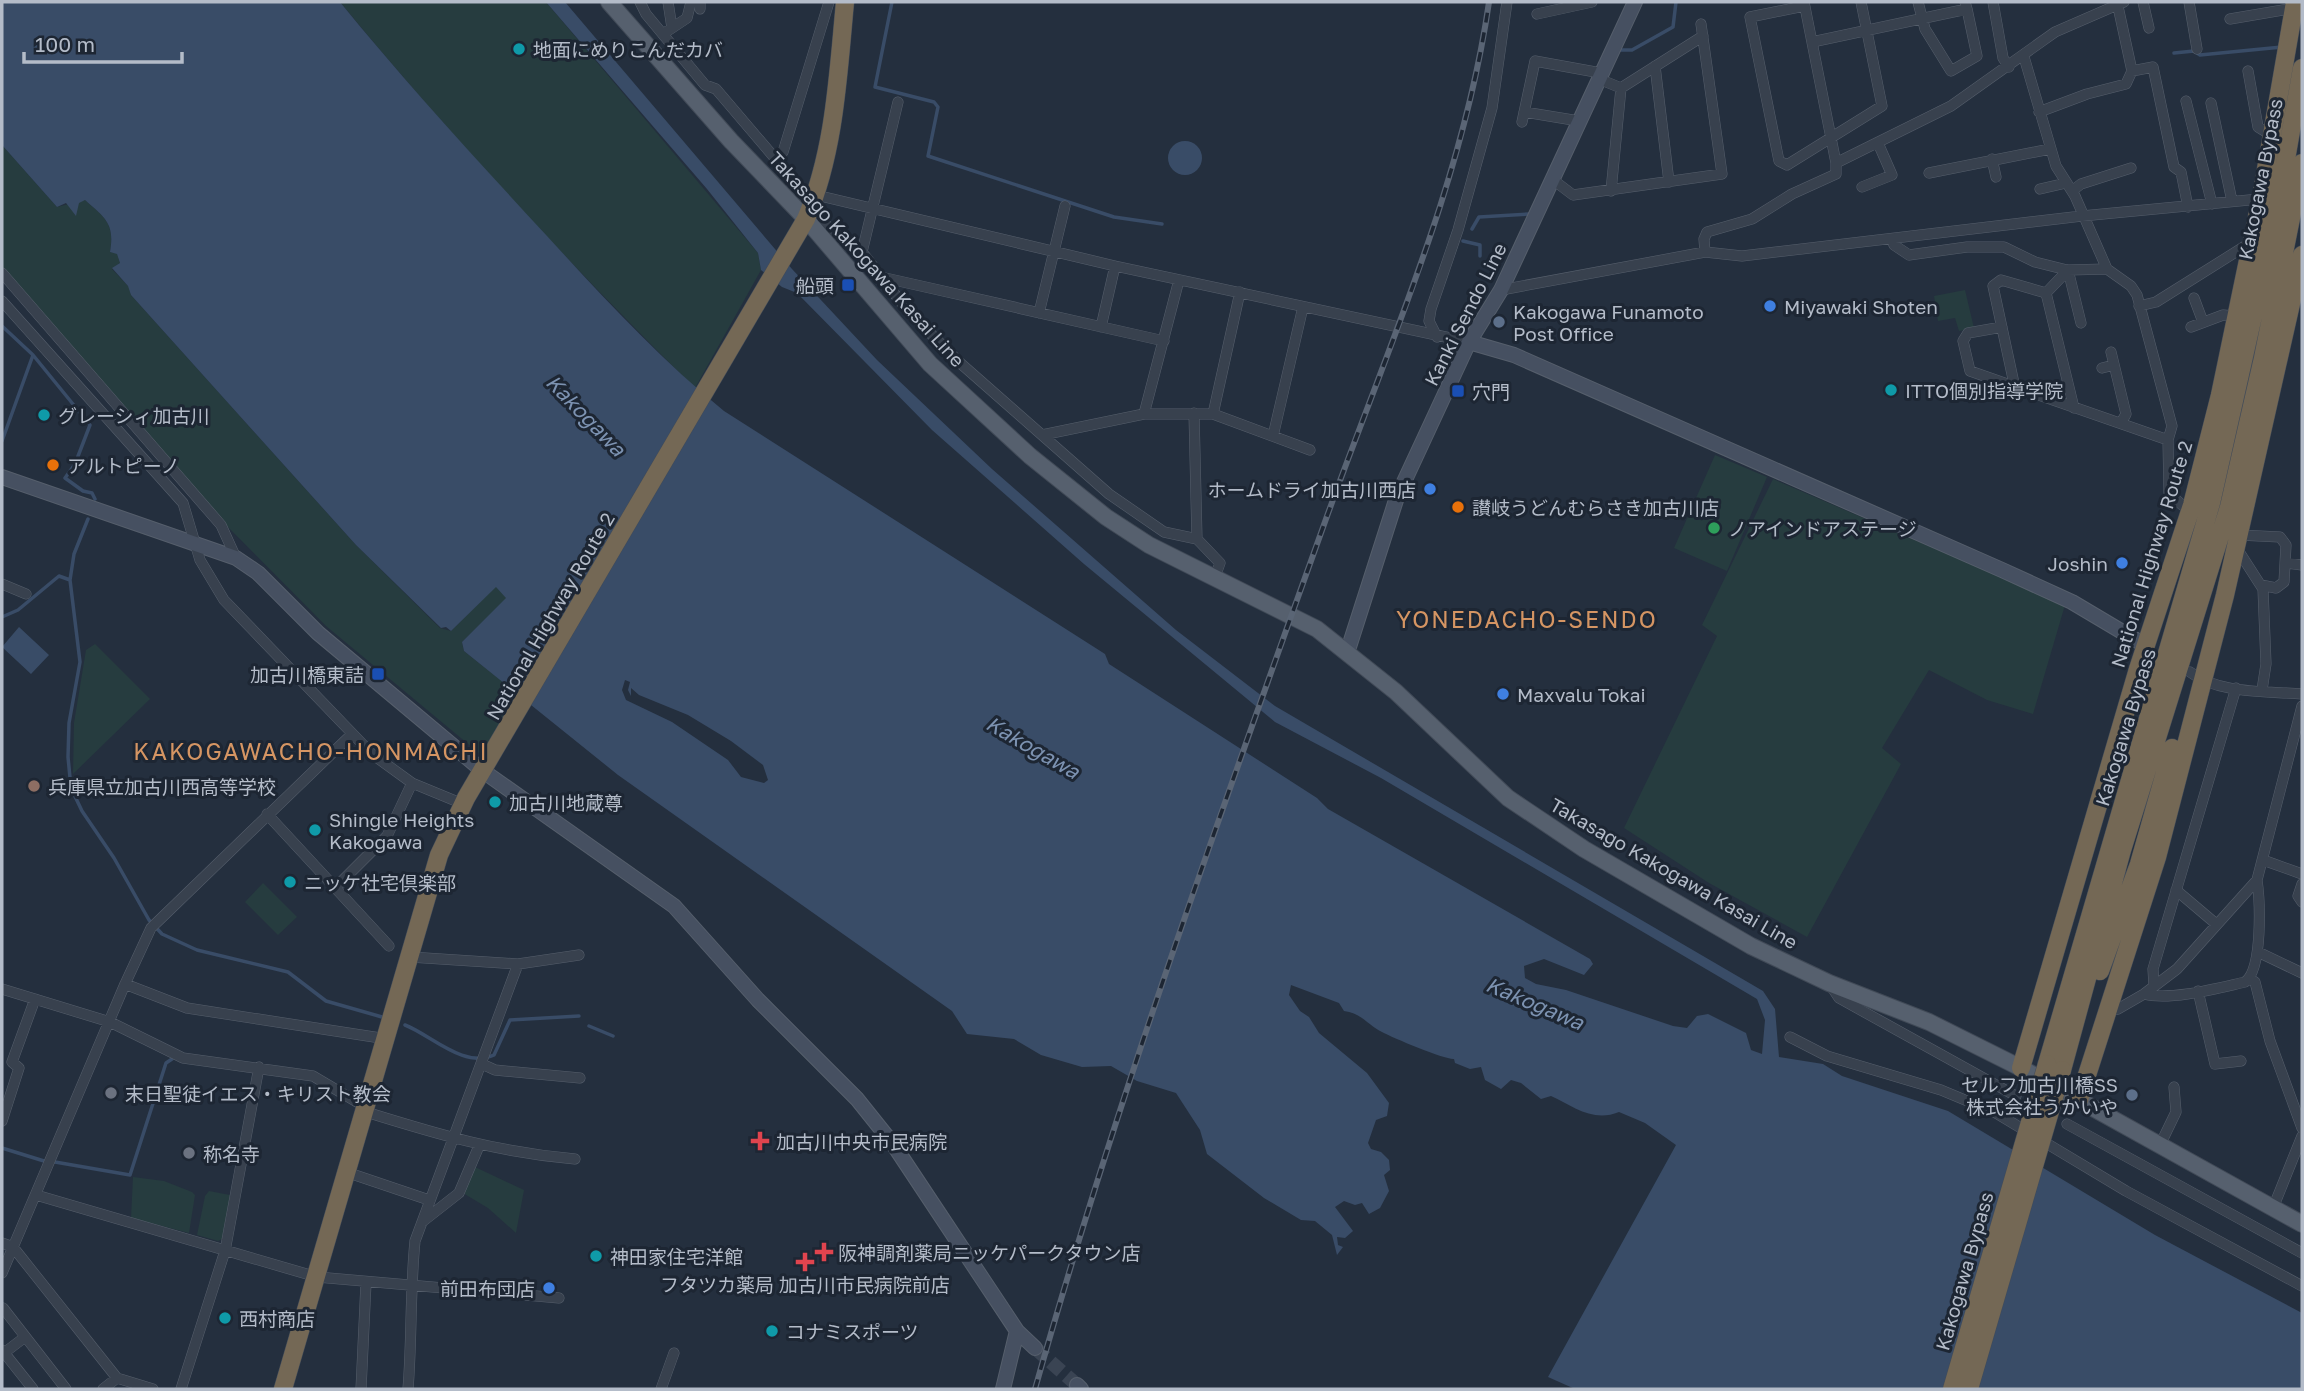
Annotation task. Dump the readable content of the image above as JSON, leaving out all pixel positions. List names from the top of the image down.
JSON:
{
  "streets": {
    "highway": ["Kakogawa Bypass", "National Highway Route 2"],
    "main road": ["Takasago Kakogawa Kasai Line"],
    "street": ["Kanki Sendo Line"]
  },
  "crossings": [
    ["Takasago Kakogawa Kasai Line", "Kanki Sendo Line"],
    ["Takasago Kakogawa Kasai Line", "National Highway Route 2"]
  ],
  "districts": ["YONEDACHO-SENDO", "KAKOGAWACHO-HONMACHI"],
  "water": ["Kakogawa"],
  "places": {
    "other": [
      "地面にめりこんだカバ",
      "Miyawaki Shoten",
      "Kakogawa Funamoto Post Office",
      "ITTO個別指導学院",
      "グレーシィ加古川",
      "アルトピーノ",
      "ホームドライ加古川西店",
      "讃岐うどんむらさき加古川店",
      "ノアインドアステージ",
      "Joshin",
      "Maxvalu Tokai",
      "兵庫県立加古川西高等学校",
      "加古川地蔵尊",
      "Shingle Heights Kakogawa",
      "ニッケ社宅倶楽部",
      "末日聖徒イエス・キリスト教会",
      "セルフ加古川橋SS 株式会社うかいや",
      "称名寺",
      "神田家住宅洋館",
      "前田布団店",
      "西村商店",
      "コナミスポーツ"
    ],
    "transit": ["船頭", "穴門", "加古川橋東詰"],
    "health": ["加古川中央市民病院", "阪神調剤薬局ニッケパークタウン店", "フタツカ薬局 加古川市民病院前店"]
  },
  "scale_bar": "100 m"
}
